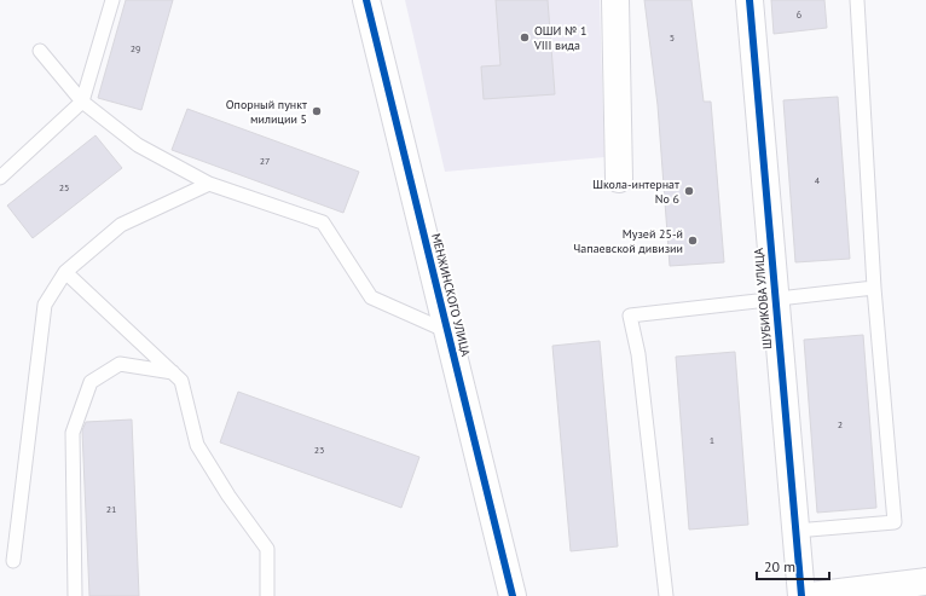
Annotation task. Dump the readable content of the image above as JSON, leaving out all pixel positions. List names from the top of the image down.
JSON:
{
  "streets": {
    "street": ["МЕНЖИНСКОГО УЛИЦА", "ШУБИКОВА УЛИЦА"]
  },
  "places": [
    "ОШИ № 1 VIII вида",
    "Опорный пункт милиции 5",
    "Школа-интернат No 6",
    "Музей 25-й Чапаевской дивизии"
  ],
  "house_numbers": [
    "6",
    "5",
    "29",
    "27",
    "4",
    "25",
    "2",
    "1",
    "23",
    "21"
  ],
  "scale_bar": "20 m"
}
